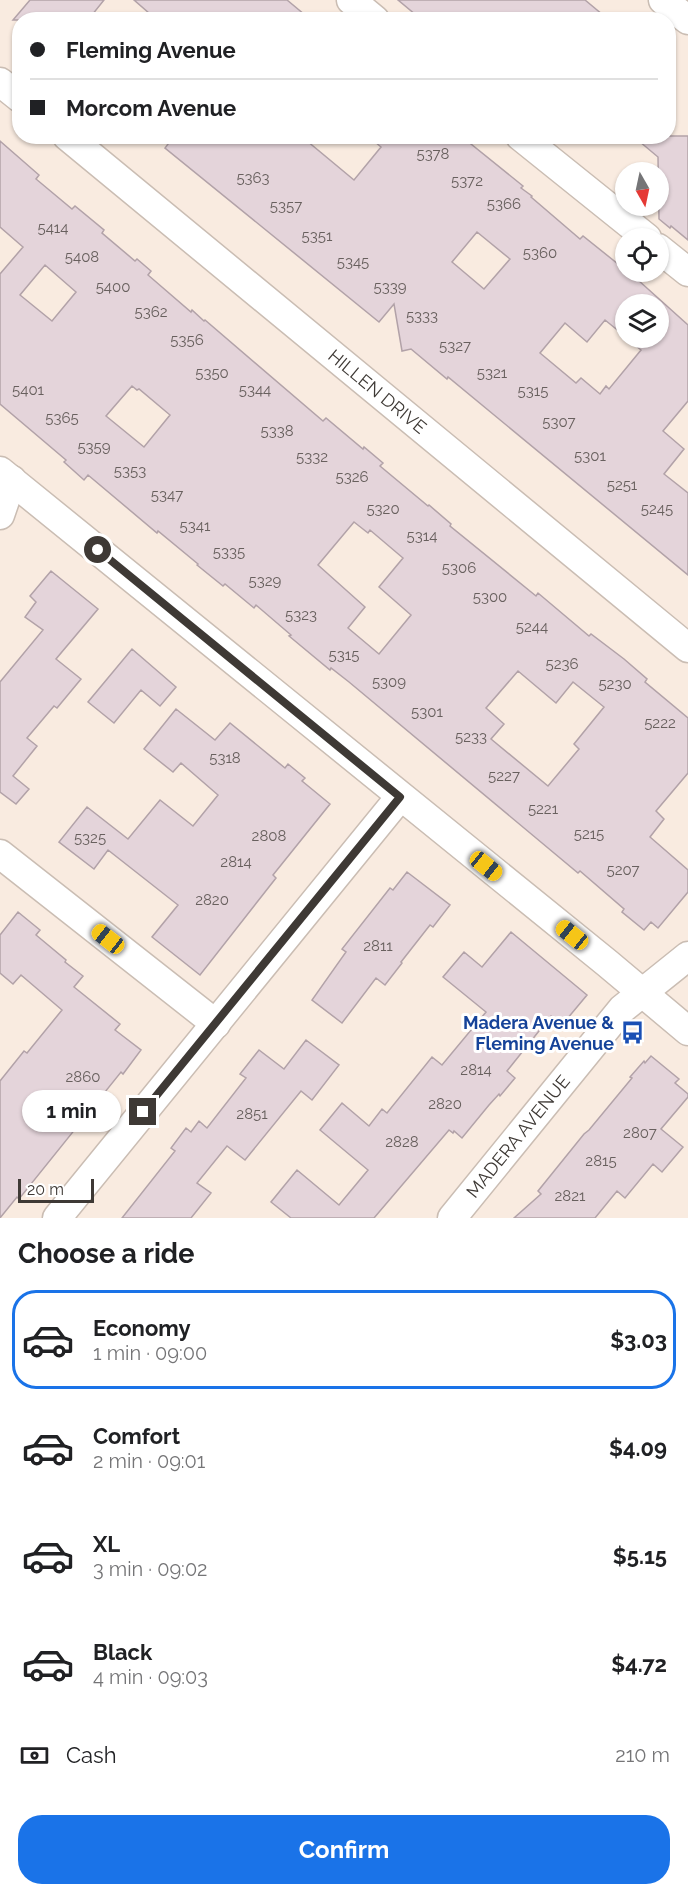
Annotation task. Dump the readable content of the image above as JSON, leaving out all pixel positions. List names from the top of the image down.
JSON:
{
  "streets": {
    "street": ["HILLEN DRIVE", "MADERA AVENUE"]
  },
  "places": {
    "bus stop": ["Madera Avenue & Fleming Avenue"]
  },
  "house_numbers": [
    "5378",
    "5363",
    "5372",
    "5366",
    "5357",
    "5414",
    "5351",
    "5360",
    "5408",
    "5345",
    "5400",
    "5339",
    "5362",
    "5333",
    "5356",
    "5327",
    "5350",
    "5321",
    "5401",
    "5344",
    "5315",
    "5365",
    "5307",
    "5338",
    "5359",
    "5301",
    "5332",
    "5353",
    "5326",
    "5251",
    "5347",
    "5320",
    "5245",
    "5341",
    "5314",
    "5335",
    "5306",
    "5329",
    "5300",
    "5323",
    "5244",
    "5315",
    "5236",
    "5309",
    "5230",
    "5301",
    "5222",
    "5233",
    "5318",
    "5227",
    "5221",
    "5215",
    "2808",
    "5325",
    "2814",
    "5207",
    "2820",
    "2811",
    "2814",
    "2860",
    "2820",
    "2851",
    "2807",
    "2828",
    "2815",
    "2821"
  ],
  "scale_bar": "20 m",
  "north": "bottom",
  "page": {
    "banner": ["Fleming Avenue", "Morcom Avenue"],
    "bubble": "1 min",
    "scale": "20 m",
    "heading": "Choose a ride",
    "list": [
      {
        "name": "Economy",
        "note": "1 min · 09:00",
        "value": "$3.03"
      },
      {
        "name": "Comfort",
        "note": "2 min · 09:01",
        "value": "$4.09"
      },
      {
        "name": "XL",
        "note": "3 min · 09:02",
        "value": "$5.15"
      },
      {
        "name": "Black",
        "note": "4 min · 09:03",
        "value": "$4.72"
      }
    ],
    "pay": ["Cash", "210 m"],
    "buttons": "Confirm"
  }
}
